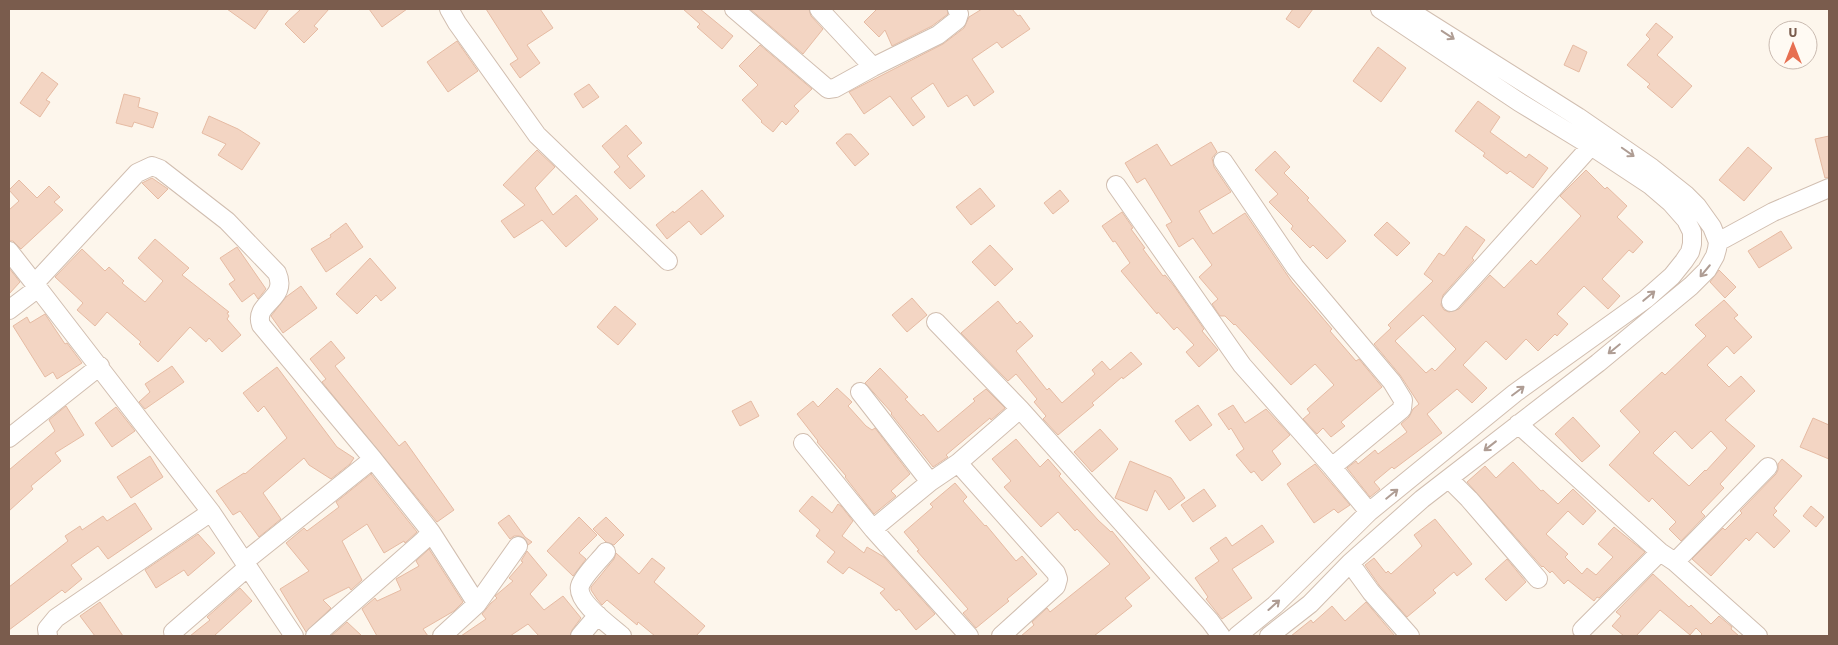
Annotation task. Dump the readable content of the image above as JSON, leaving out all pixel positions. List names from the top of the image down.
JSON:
{
  "north": "top"
}
